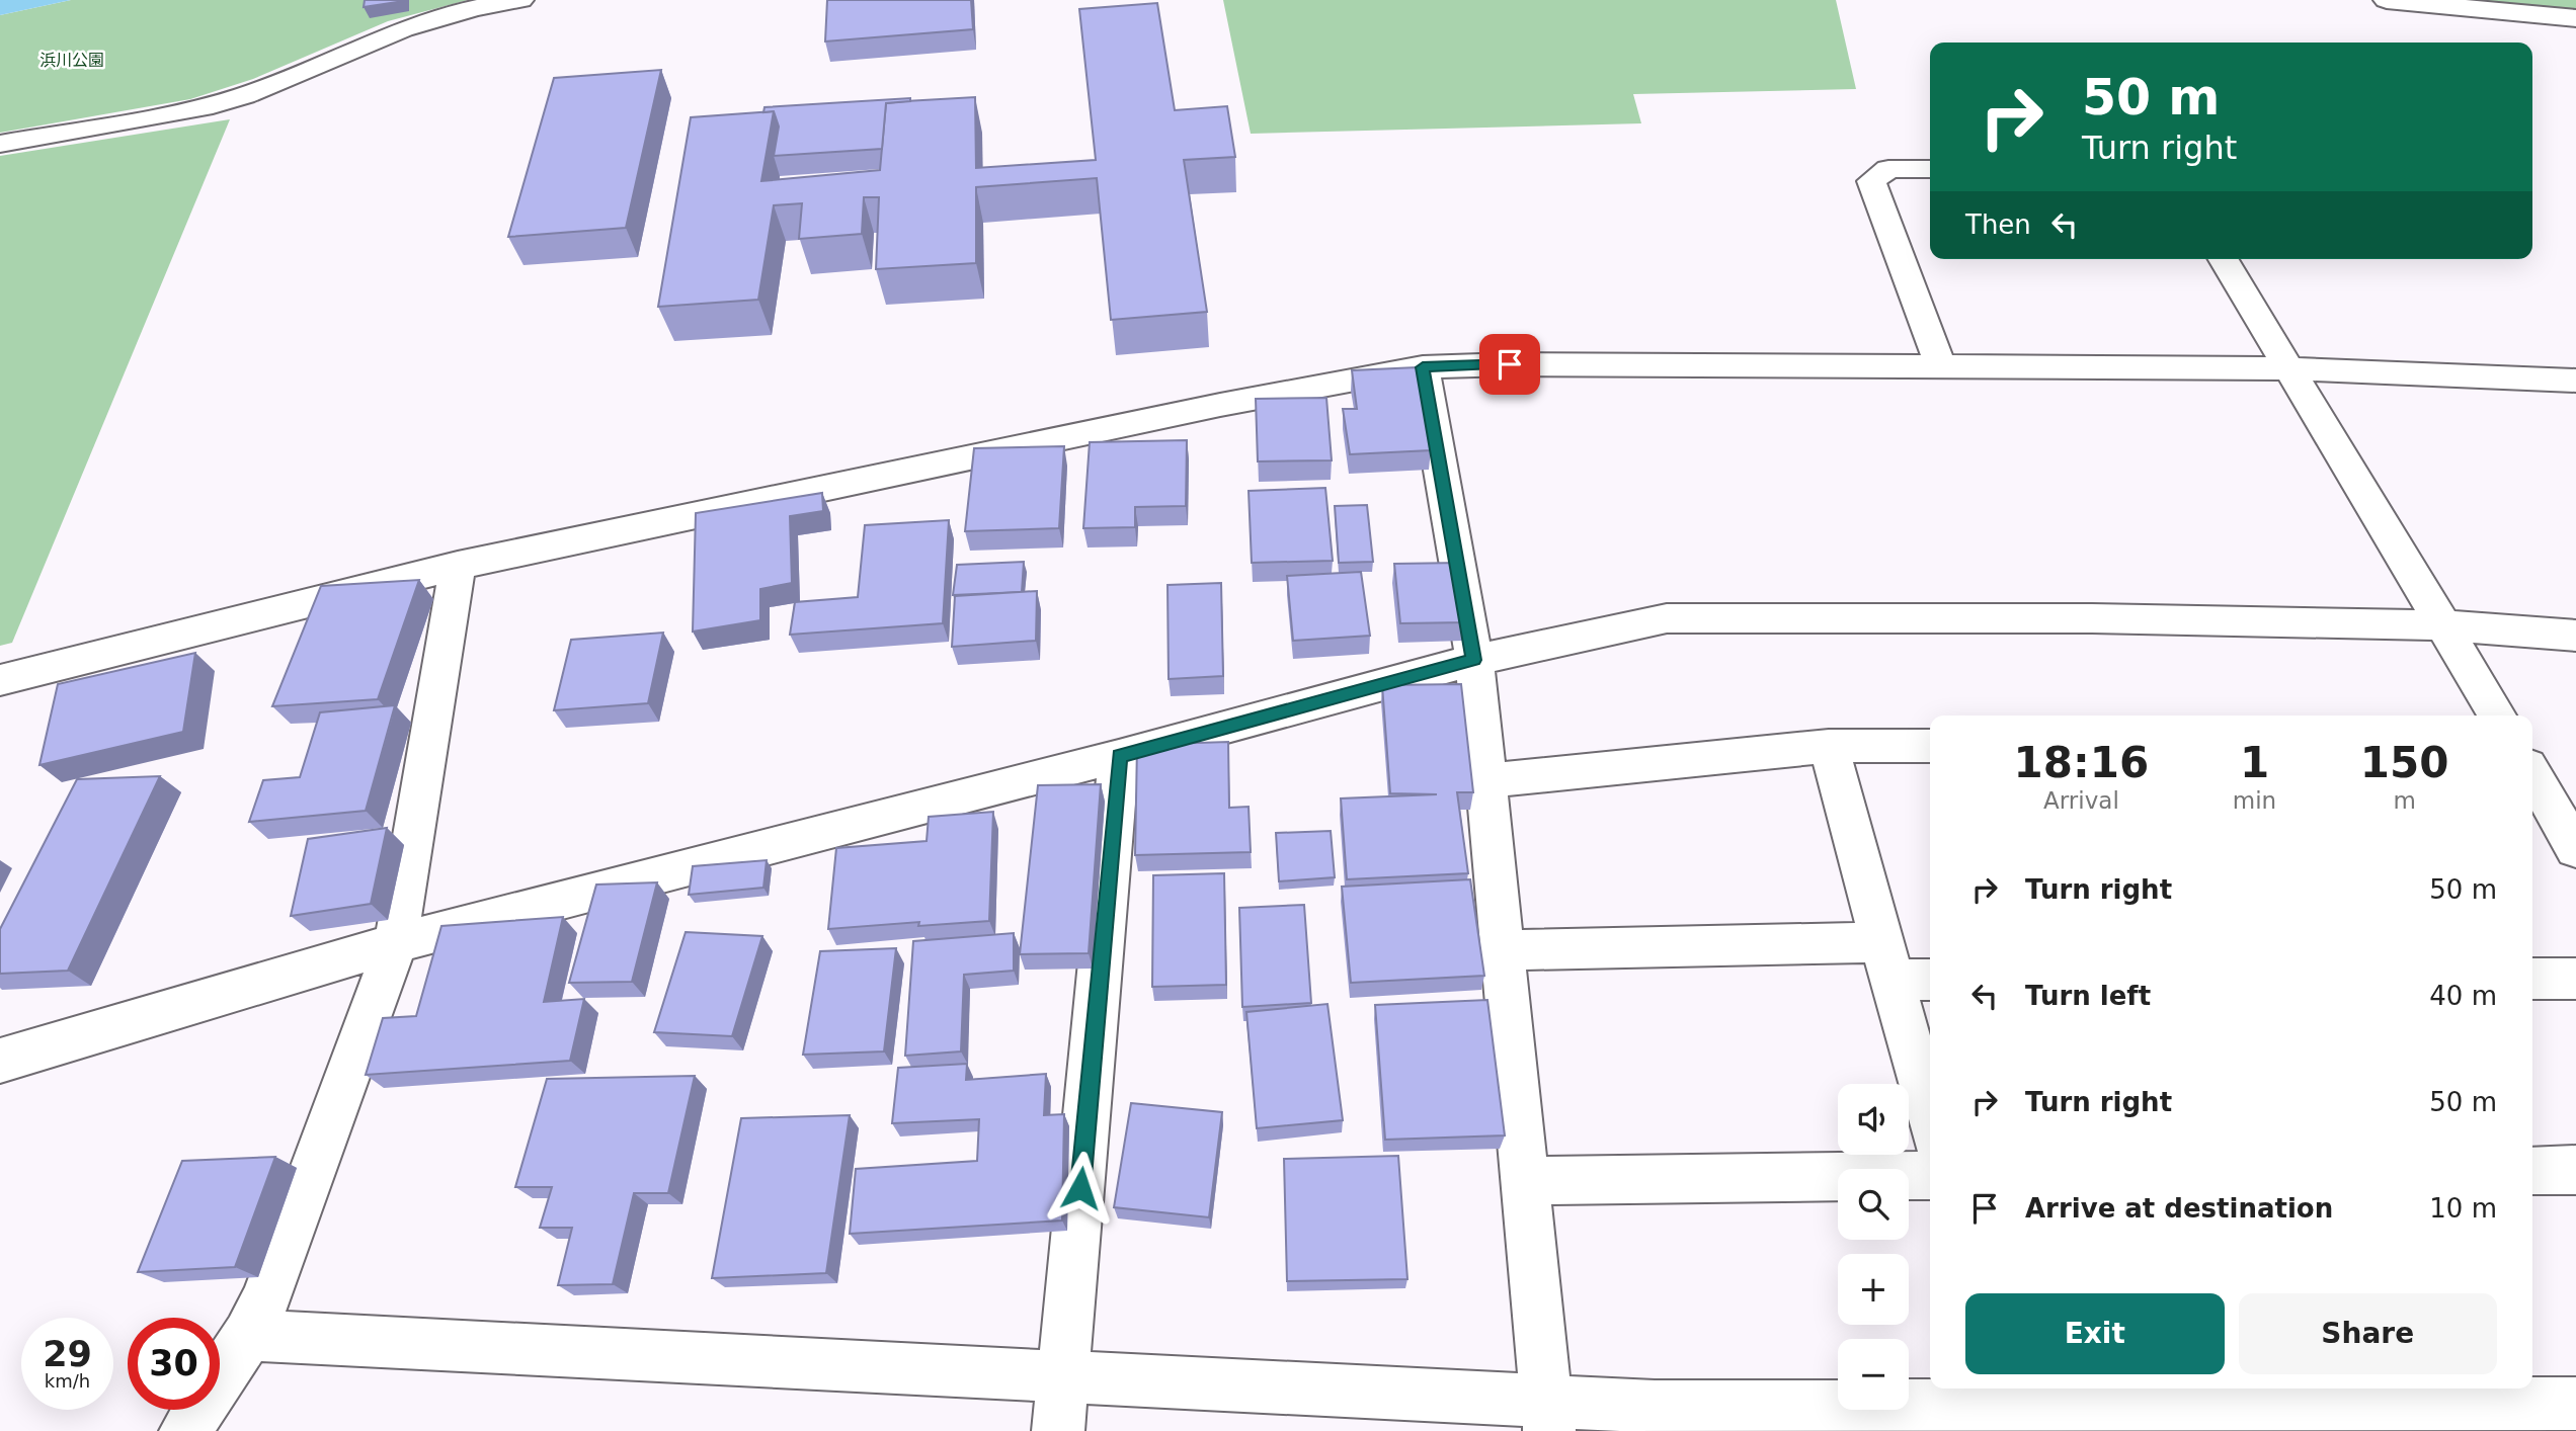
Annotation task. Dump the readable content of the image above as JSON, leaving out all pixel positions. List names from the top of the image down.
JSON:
{
  "parks": ["浜川公園"],
  "page": {
    "turn": ["50 m", "Turn right"],
    "then": "Then",
    "eta": [
      "18:16",
      "Arrival",
      "1",
      "min",
      "150",
      "m"
    ],
    "list": [
      {
        "name": "Turn right",
        "value": "50 m"
      },
      {
        "name": "Turn left",
        "value": "40 m"
      },
      {
        "name": "Turn right",
        "value": "50 m"
      },
      {
        "name": "Arrive at destination",
        "value": "10 m"
      }
    ],
    "map_buttons": ["+", "−"],
    "buttons": ["Exit", "Share"],
    "speed": "29 km/h",
    "limit": "30"
  }
}
